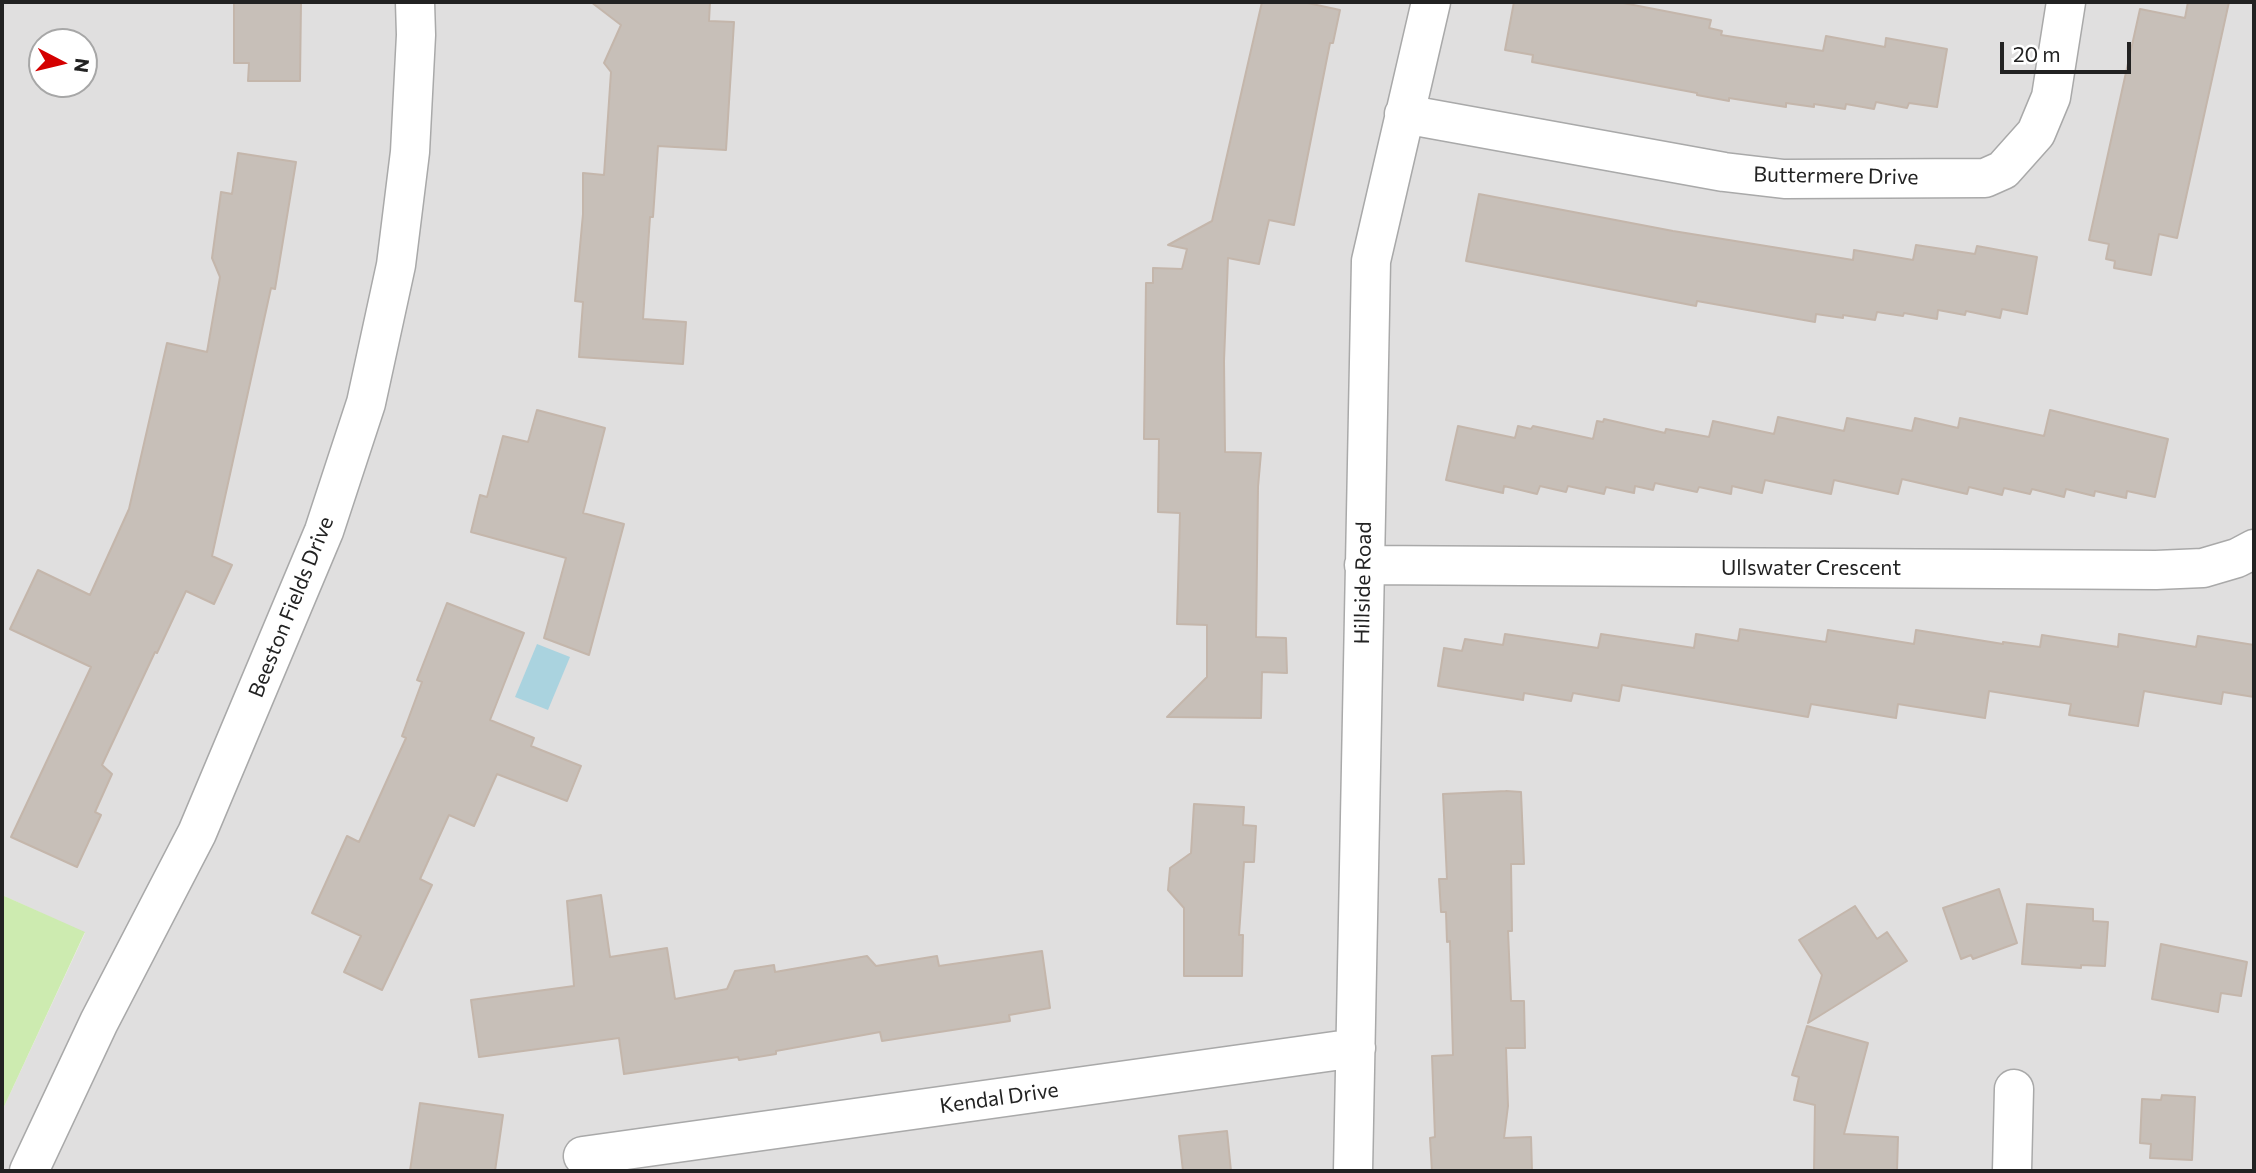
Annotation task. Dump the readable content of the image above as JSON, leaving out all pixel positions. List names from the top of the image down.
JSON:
{
  "streets": {
    "street": [
      "Buttermere Drive",
      "Ullswater Crescent",
      "Hillside Road",
      "Beeston Fields Drive",
      "Kendal Drive"
    ]
  },
  "crossings": [
    ["Buttermere Drive", "Hillside Road"],
    ["Ullswater Crescent", "Hillside Road"],
    ["Hillside Road", "Kendal Drive"]
  ],
  "scale_bar": "20 m",
  "north": "right"
}
